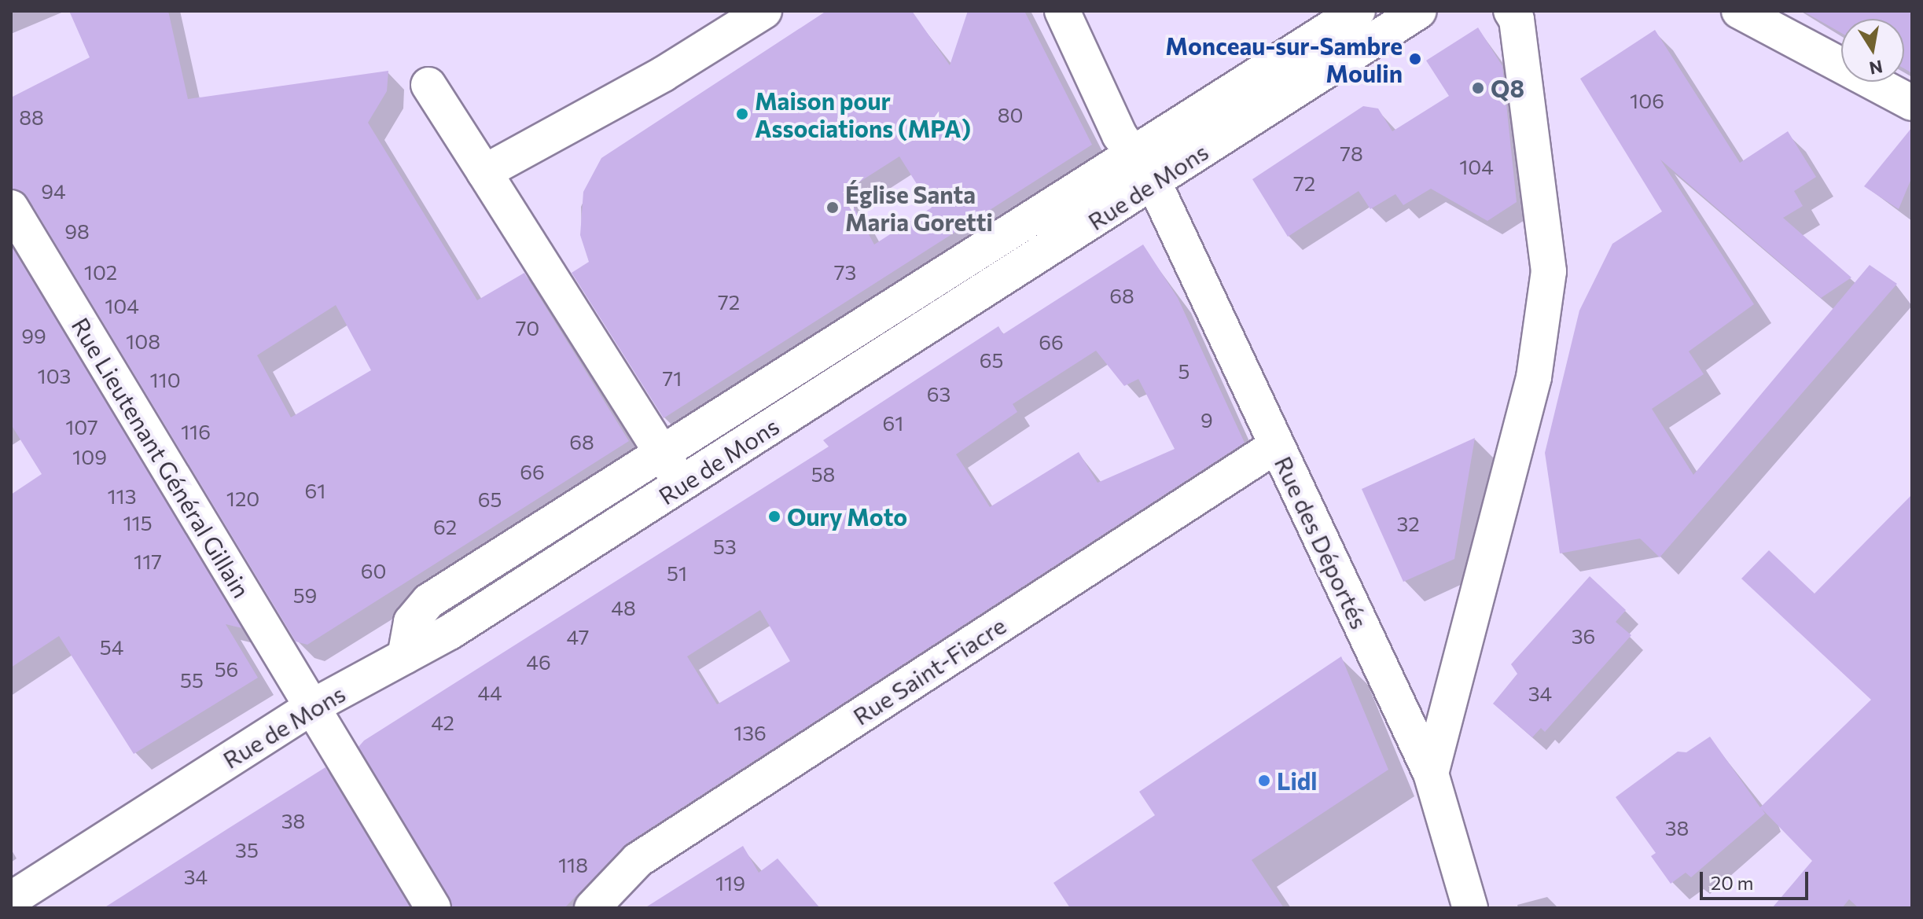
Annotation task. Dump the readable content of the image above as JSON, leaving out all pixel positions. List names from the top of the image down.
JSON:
{
  "streets": {
    "street": [
      "Rue de Mons",
      "Rue Lieutenant Général Gillain",
      "Rue des Déportés",
      "Rue Saint-Fiacre"
    ]
  },
  "crossings": [
    ["Rue de Mons", "Rue Lieutenant Général Gillain"],
    ["Rue de Mons", "Rue des Déportés"],
    ["Rue des Déportés", "Rue Saint-Fiacre"]
  ],
  "places": [
    "Monceau-sur-Sambre Moulin",
    "Q8",
    "Maison pour Associations (MPA)",
    "Église Santa Maria Goretti",
    "Oury Moto",
    "Lidl"
  ],
  "house_numbers": [
    "106",
    "80",
    "88",
    "78",
    "104",
    "72",
    "94",
    "98",
    "102",
    "73",
    "68",
    "72",
    "104",
    "70",
    "99",
    "108",
    "66",
    "65",
    "5",
    "103",
    "71",
    "110",
    "63",
    "9",
    "61",
    "107",
    "116",
    "68",
    "109",
    "66",
    "58",
    "61",
    "113",
    "120",
    "65",
    "115",
    "32",
    "62",
    "53",
    "117",
    "60",
    "51",
    "59",
    "48",
    "36",
    "47",
    "54",
    "46",
    "56",
    "55",
    "44",
    "34",
    "42",
    "136",
    "38",
    "38",
    "35",
    "118",
    "34",
    "119"
  ],
  "scale_bar": "20 m",
  "north": "bottom"
}
